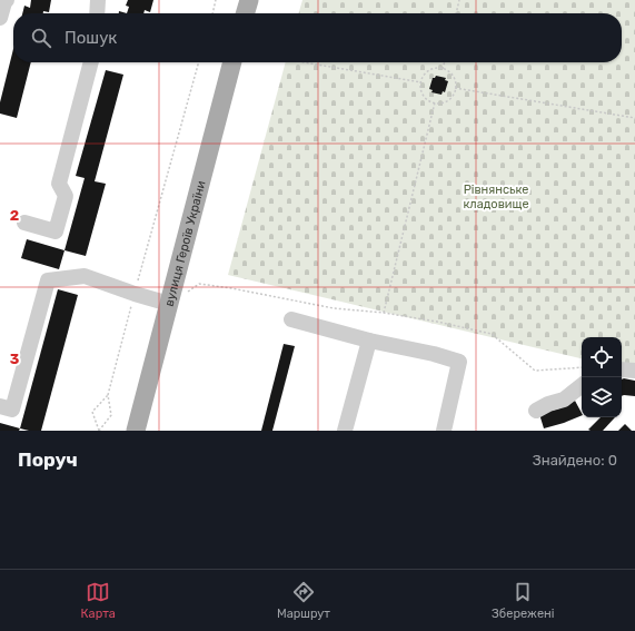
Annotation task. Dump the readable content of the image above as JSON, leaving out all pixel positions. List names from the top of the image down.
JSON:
{
  "streets": {
    "main road": ["вулиця Героїв України"]
  },
  "parks": ["Рівнянське кладовище"],
  "page": {
    "search": "Пошук",
    "heading": ["Поруч", "Знайдено: 0"],
    "nav": ["Карта", "Маршрут", "Збережені"]
  },
  "grid": {
    "rows": ["2", "3"]
  }
}
